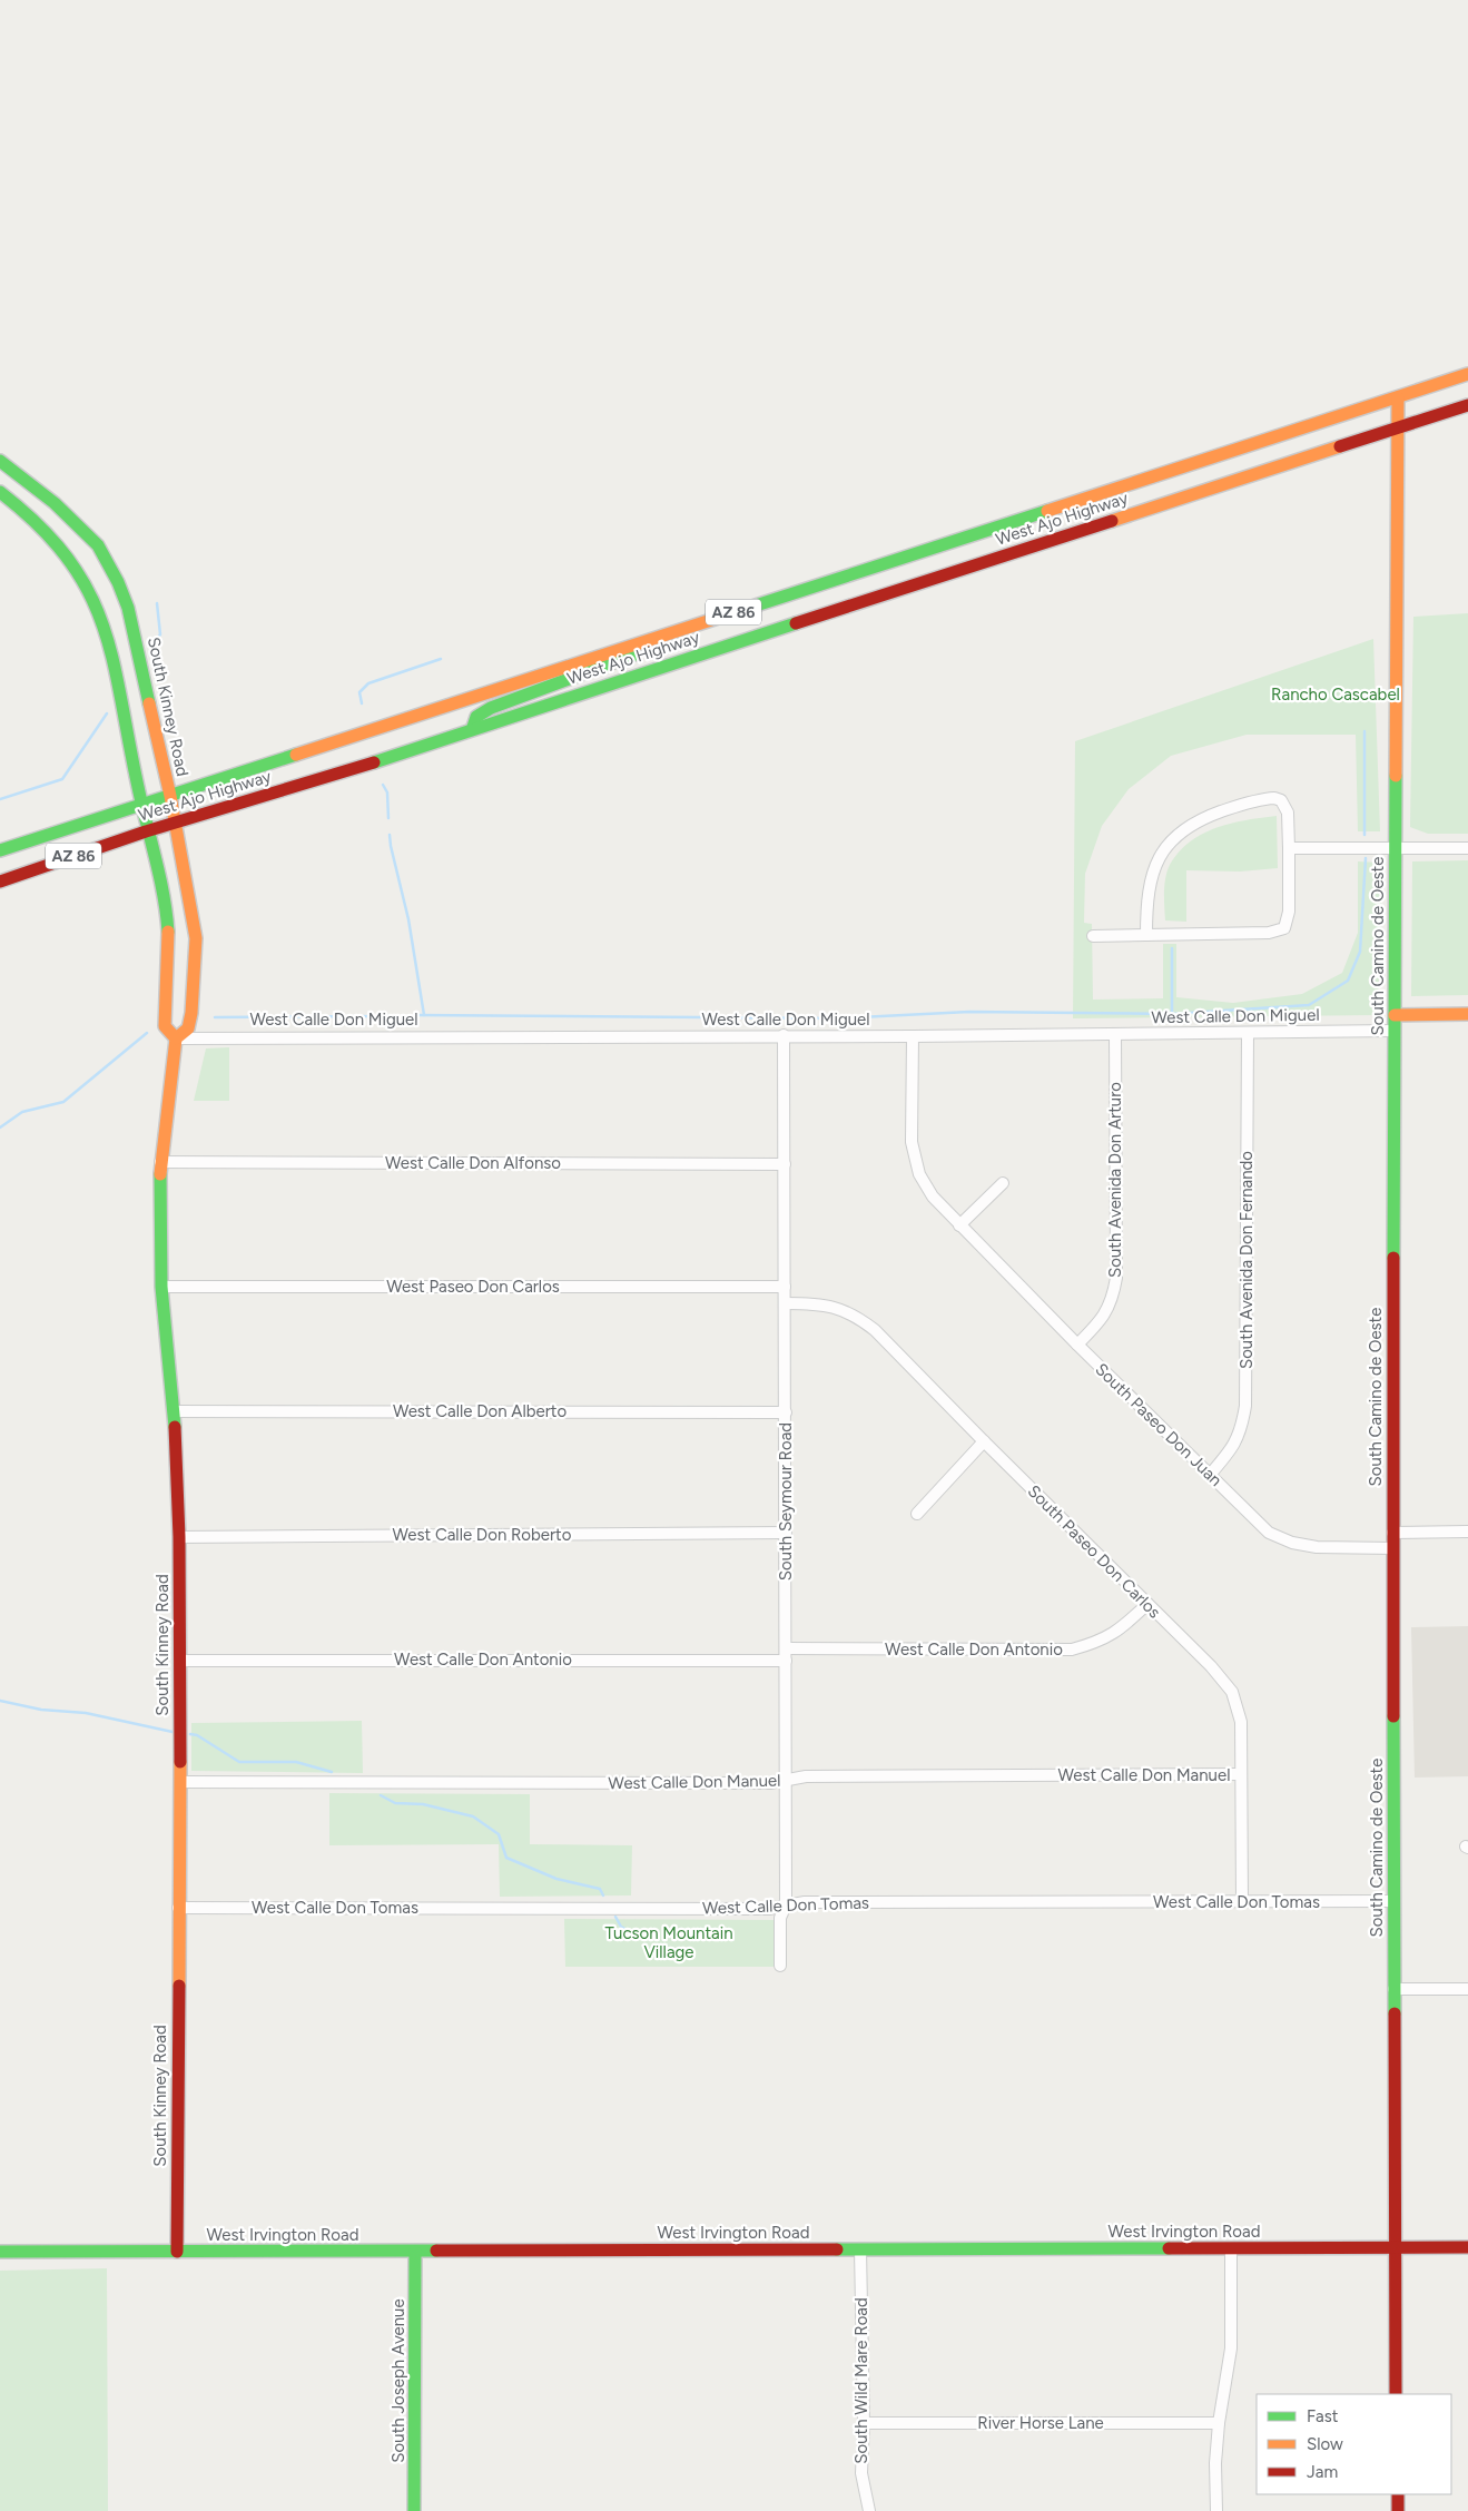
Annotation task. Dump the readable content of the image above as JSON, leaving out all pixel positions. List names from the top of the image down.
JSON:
{
  "streets": {
    "main road": [
      "West Ajo Highway",
      "AZ 86",
      "South Kinney Road",
      "South Camino de Oeste",
      "West Irvington Road",
      "South Joseph Avenue"
    ],
    "street": [
      "West Calle Don Miguel",
      "West Calle Don Alfonso",
      "South Avenida Don Arturo",
      "South Avenida Don Fernando",
      "West Paseo Don Carlos",
      "West Calle Don Alberto",
      "South Paseo Don Juan",
      "South Seymour Road",
      "West Calle Don Roberto",
      "South Paseo Don Carlos",
      "West Calle Don Antonio",
      "West Calle Don Manuel",
      "West Calle Don Tomas",
      "South Wild Mare Road",
      "River Horse Lane"
    ]
  },
  "crossings": [
    ["West Ajo Highway", "South Kinney Road"],
    ["West Ajo Highway", "South Camino de Oeste"],
    ["South Kinney Road", "West Calle Don Miguel"],
    ["South Kinney Road", "West Calle Don Alfonso"],
    ["South Kinney Road", "West Paseo Don Carlos"],
    ["South Kinney Road", "West Calle Don Alberto"],
    ["South Kinney Road", "West Calle Don Roberto"],
    ["South Kinney Road", "West Calle Don Antonio"],
    ["South Kinney Road", "West Calle Don Manuel"],
    ["South Kinney Road", "West Calle Don Tomas"],
    ["South Kinney Road", "West Irvington Road"],
    ["South Camino de Oeste", "West Calle Don Miguel"],
    ["South Camino de Oeste", "South Paseo Don Juan"],
    ["South Camino de Oeste", "West Calle Don Tomas"],
    ["South Camino de Oeste", "West Irvington Road"],
    ["West Calle Don Miguel", "South Avenida Don Arturo"],
    ["West Calle Don Miguel", "South Avenida Don Fernando"],
    ["West Calle Don Miguel", "South Paseo Don Juan"],
    ["West Calle Don Miguel", "South Seymour Road"],
    ["West Calle Don Alfonso", "South Seymour Road"],
    ["South Avenida Don Arturo", "South Paseo Don Juan"],
    ["South Avenida Don Fernando", "South Paseo Don Juan"],
    ["West Paseo Don Carlos", "South Seymour Road"],
    ["West Calle Don Alberto", "South Seymour Road"],
    ["South Seymour Road", "West Calle Don Roberto"],
    ["South Seymour Road", "South Paseo Don Carlos"],
    ["South Seymour Road", "West Calle Don Antonio"],
    ["South Seymour Road", "West Calle Don Manuel"],
    ["South Seymour Road", "West Calle Don Tomas"],
    ["South Paseo Don Carlos", "West Calle Don Antonio"],
    ["South Paseo Don Carlos", "West Calle Don Manuel"],
    ["South Paseo Don Carlos", "West Calle Don Tomas"],
    ["West Irvington Road", "South Joseph Avenue"],
    ["West Irvington Road", "South Wild Mare Road"],
    ["South Wild Mare Road", "River Horse Lane"]
  ],
  "parks": ["Rancho Cascabel", "Tucson Mountain Village"],
  "legend": ["Fast", "Slow", "Jam"]
}
